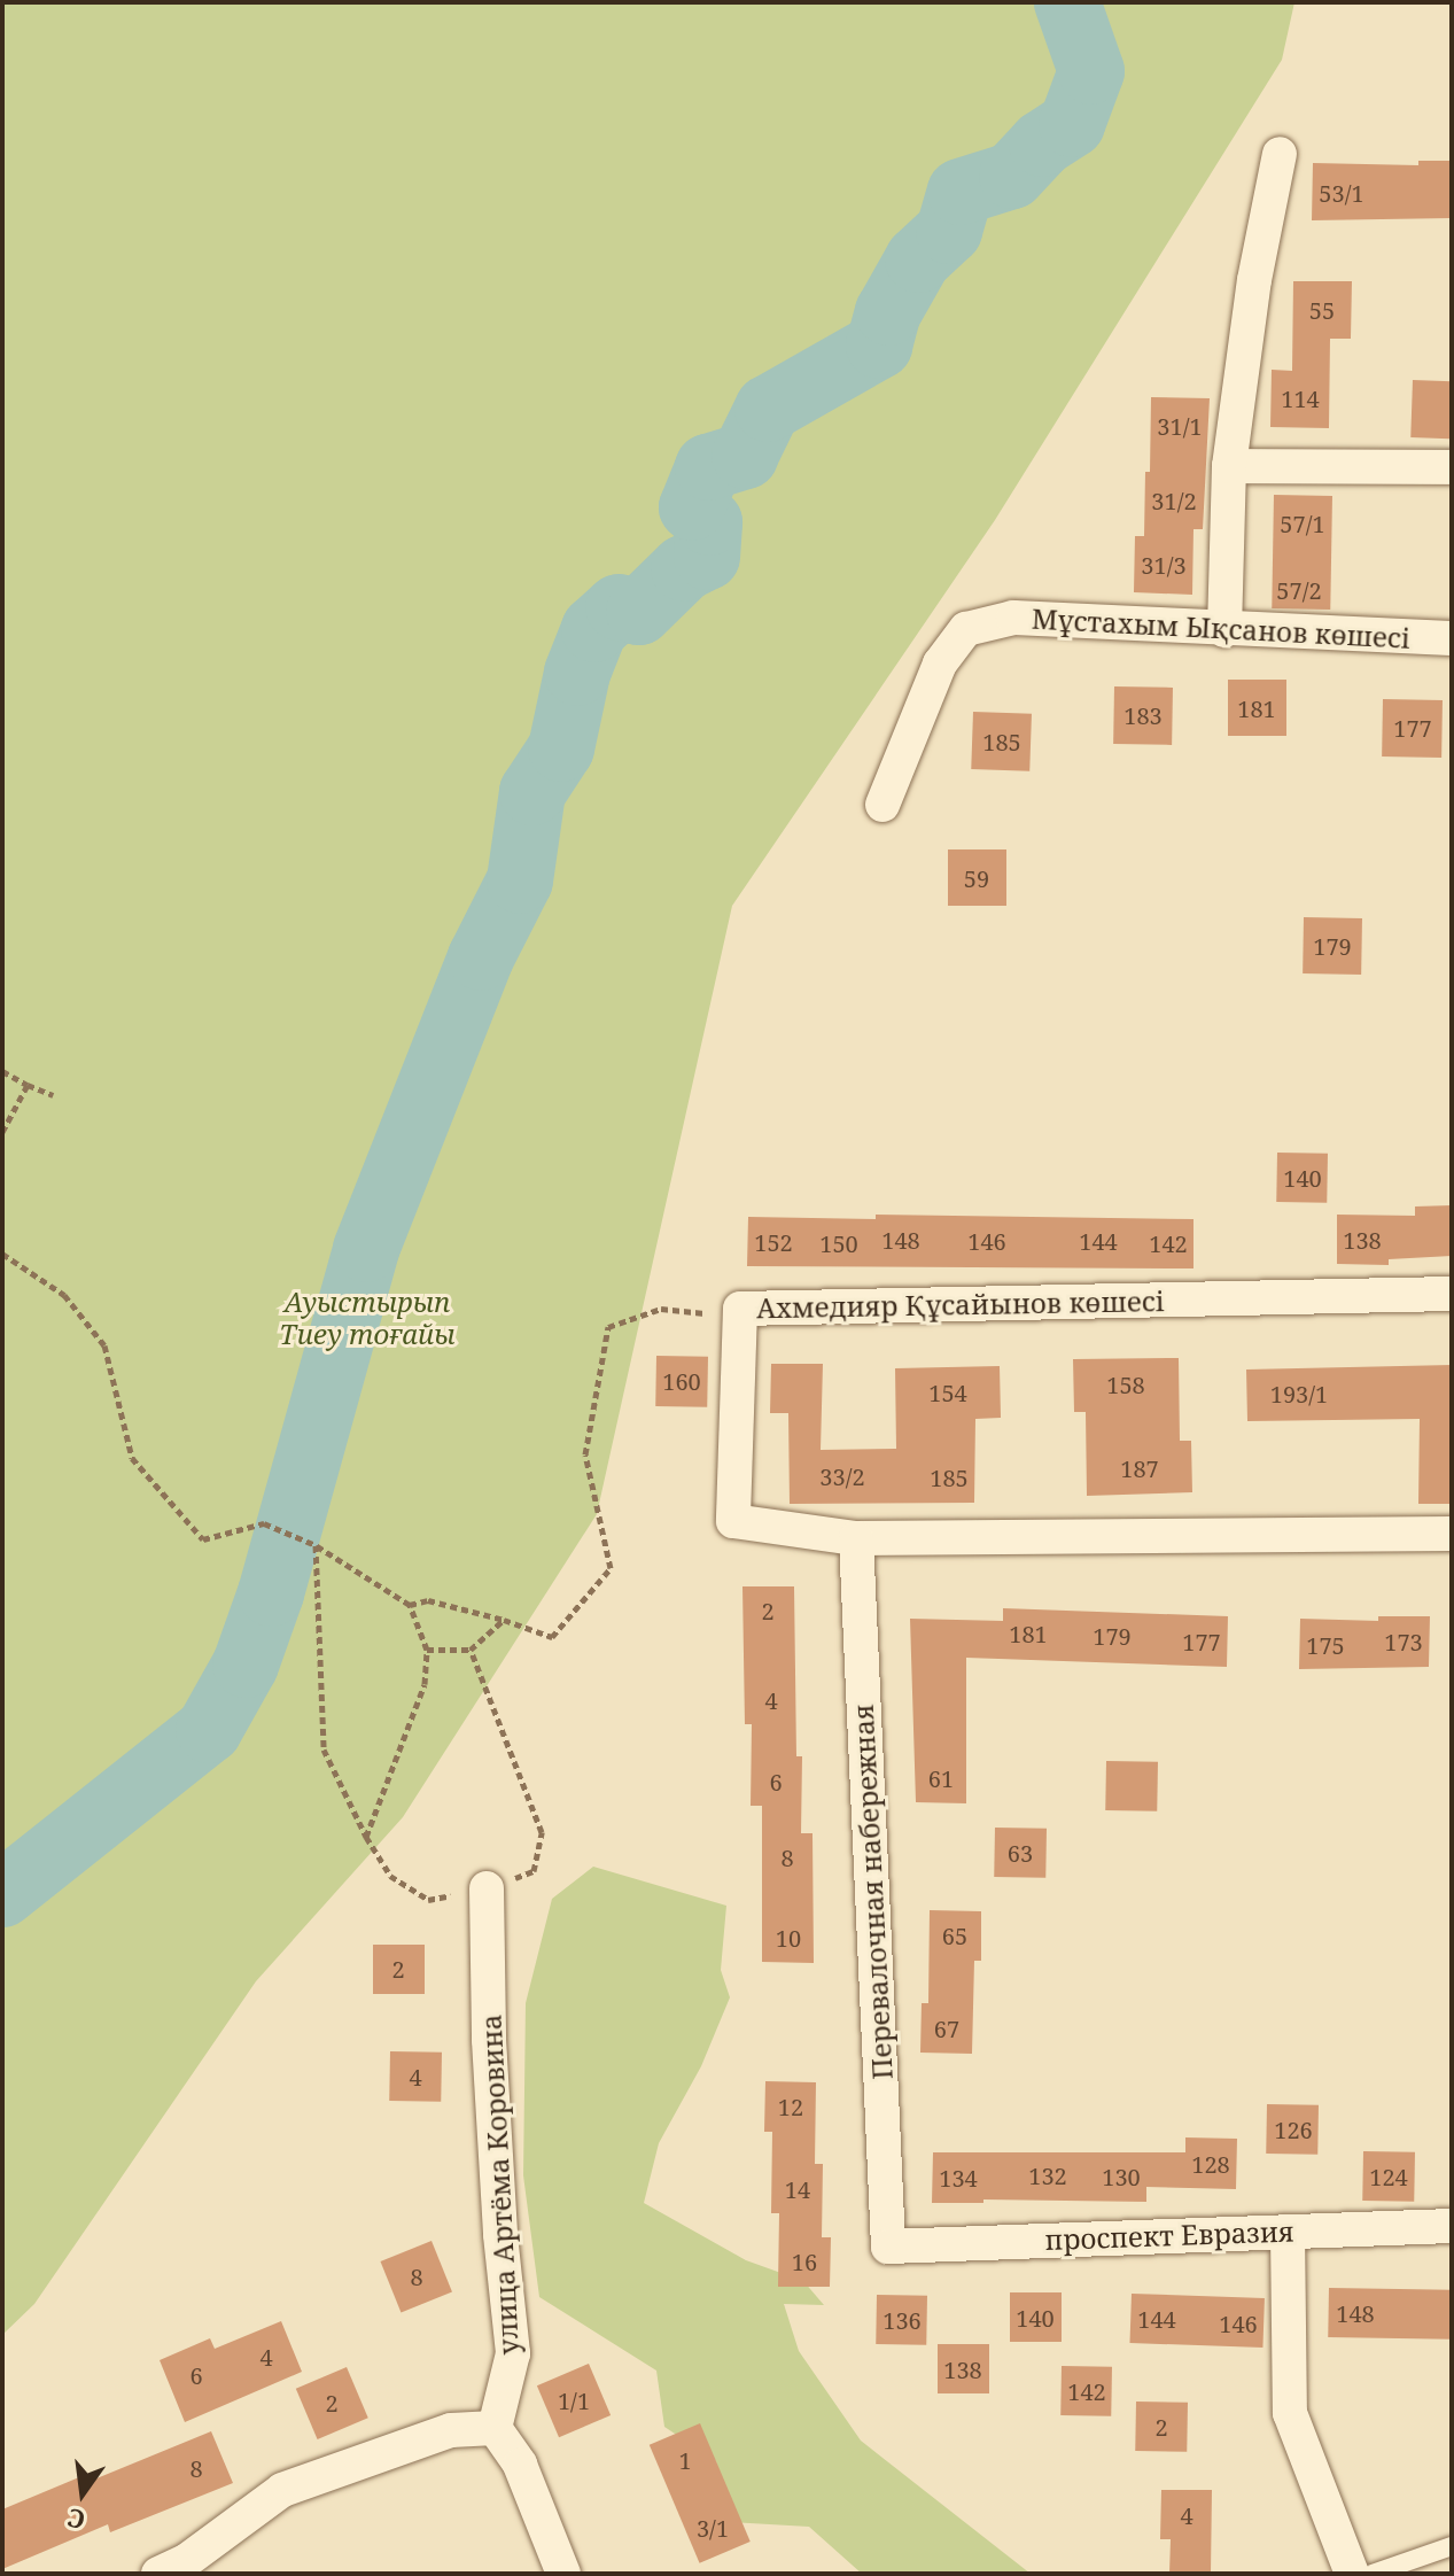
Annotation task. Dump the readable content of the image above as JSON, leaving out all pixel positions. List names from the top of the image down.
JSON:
{
  "streets": {
    "street": [
      "Мұстахым Ықсанов көшесі",
      "Ахмедияр Құсайынов көшесі",
      "Перевалочная набережная",
      "улица Артёма Коровина",
      "проспект Евразия"
    ]
  },
  "crossings": [
    ["Ахмедияр Құсайынов көшесі", "Перевалочная набережная"],
    ["Перевалочная набережная", "проспект Евразия"]
  ],
  "parks": ["Ауыстырып Тиеу тоғайы"],
  "house_numbers": [
    "53/1",
    "55",
    "114",
    "31/1",
    "31/2",
    "57/1",
    "31/3",
    "57/2",
    "181",
    "183",
    "177",
    "185",
    "59",
    "179",
    "140",
    "148",
    "138",
    "146",
    "144",
    "152",
    "150",
    "142",
    "160",
    "158",
    "154",
    "193/1",
    "187",
    "33/2",
    "185",
    "2",
    "181",
    "179",
    "177",
    "173",
    "175",
    "4",
    "61",
    "6",
    "63",
    "8",
    "65",
    "10",
    "2",
    "67",
    "4",
    "12",
    "126",
    "128",
    "132",
    "130",
    "124",
    "134",
    "14",
    "16",
    "8",
    "148",
    "140",
    "144",
    "136",
    "146",
    "4",
    "138",
    "6",
    "142",
    "1/1",
    "2",
    "2",
    "1",
    "8",
    "4",
    "3/1"
  ],
  "north": "bottom"
}
